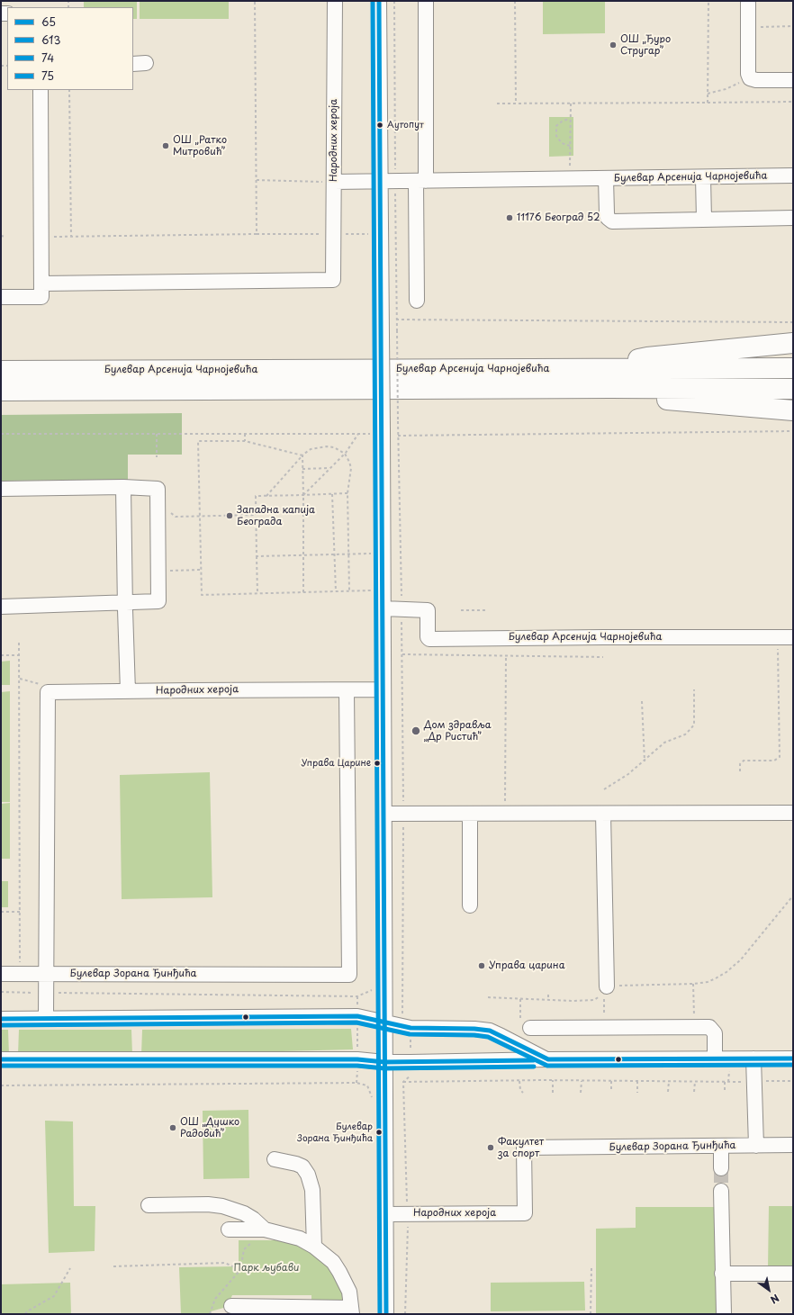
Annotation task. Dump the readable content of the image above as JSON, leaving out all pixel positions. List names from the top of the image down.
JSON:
{
  "streets": {
    "highway": ["Булевар Арсенија Чарнојевића"],
    "street": ["Народних хероја", "Булевар Зорана Ђинђића"]
  },
  "crossings": [
    ["Народних хероја", "Булевар Арсенија Чарнојевића"],
    ["Народних хероја", "Булевар Зорана Ђинђића"]
  ],
  "parks": ["Парк љубави"],
  "places": [
    "ОШ „Ђуро Стругар”",
    "Аутопут",
    "ОШ „Ратко Митровић”",
    "11176 Београд 52",
    "Западна капија Београда",
    "Дом здравља „Др Ристић”",
    "Управа Царине",
    "Управа царина",
    "ОШ „Душко Радовић”",
    "Булевар Зорана Ђинђића",
    "Факултет за спорт"
  ],
  "lines": [
    "transit line 65",
    "transit line 613",
    "transit line 74",
    "transit line 75"
  ],
  "legend": [
    "65",
    "613",
    "74",
    "75"
  ],
  "north": "bottom right"
}
